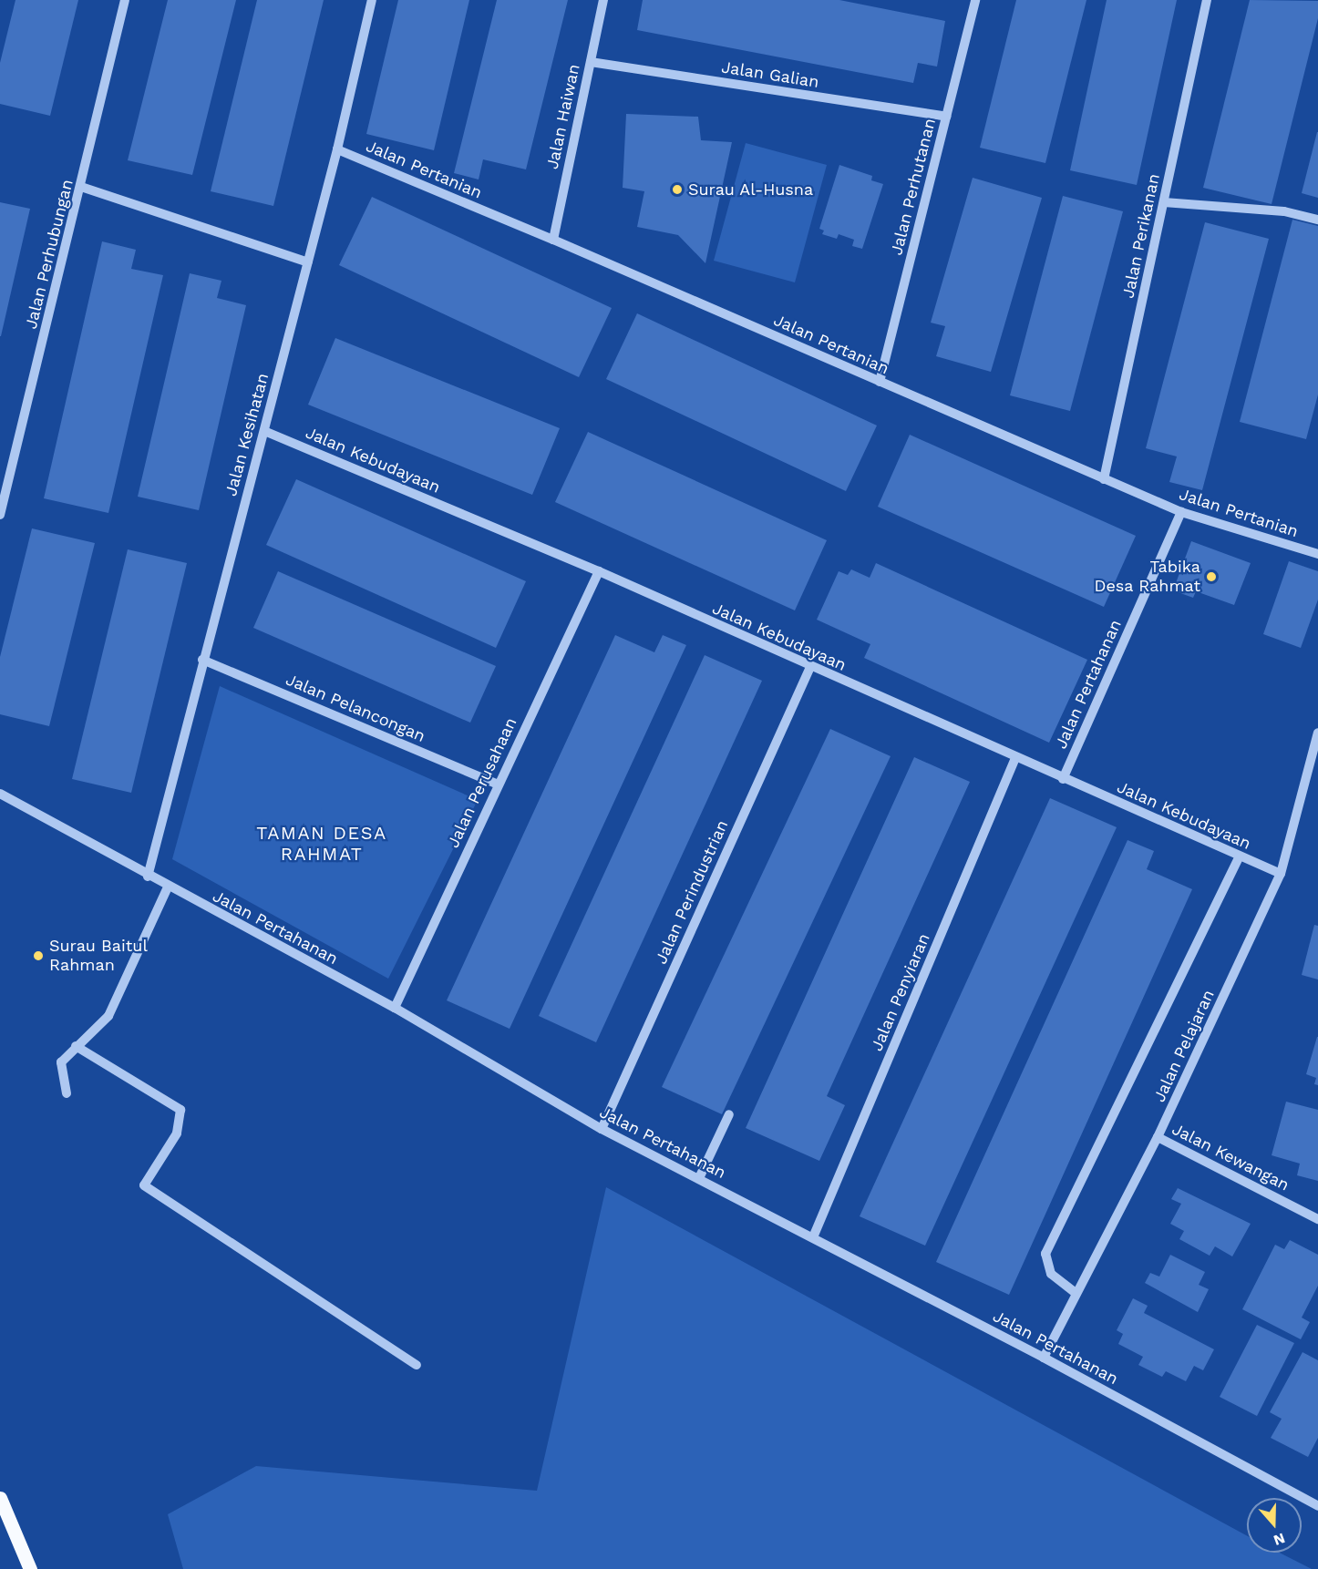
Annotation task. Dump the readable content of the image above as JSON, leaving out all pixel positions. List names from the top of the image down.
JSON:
{
  "streets": {
    "street": [
      "Jalan Galian",
      "Jalan Haiwan",
      "Jalan Pertanian",
      "Jalan Perhutanan",
      "Jalan Perikanan",
      "Jalan Perhubungan",
      "Jalan Kesihatan",
      "Jalan Kebudayaan",
      "Jalan Pertahanan",
      "Jalan Pelancongan",
      "Jalan Perusahaan",
      "Jalan Perindustrian",
      "Jalan Penyiaran",
      "Jalan Pelajaran",
      "Jalan Kewangan"
    ]
  },
  "crossings": [
    ["Jalan Galian", "Jalan Haiwan"],
    ["Jalan Galian", "Jalan Perhutanan"],
    ["Jalan Haiwan", "Jalan Pertanian"],
    ["Jalan Pertanian", "Jalan Perhutanan"],
    ["Jalan Pertanian", "Jalan Perikanan"],
    ["Jalan Pertanian", "Jalan Kesihatan"],
    ["Jalan Pertanian", "Jalan Pertahanan"],
    ["Jalan Kesihatan", "Jalan Kebudayaan"],
    ["Jalan Kesihatan", "Jalan Pertahanan"],
    ["Jalan Kesihatan", "Jalan Pelancongan"],
    ["Jalan Kebudayaan", "Jalan Pertahanan"],
    ["Jalan Kebudayaan", "Jalan Perusahaan"],
    ["Jalan Kebudayaan", "Jalan Perindustrian"],
    ["Jalan Kebudayaan", "Jalan Penyiaran"],
    ["Jalan Kebudayaan", "Jalan Pelajaran"],
    ["Jalan Pertahanan", "Jalan Perusahaan"],
    ["Jalan Pertahanan", "Jalan Perindustrian"],
    ["Jalan Pertahanan", "Jalan Penyiaran"],
    ["Jalan Pertahanan", "Jalan Pelajaran"],
    ["Jalan Pelancongan", "Jalan Perusahaan"],
    ["Jalan Pelajaran", "Jalan Kewangan"]
  ],
  "districts": ["TAMAN DESA RAHMAT"],
  "places": ["Surau Al-Husna", "Tabika Desa Rahmat", "Surau Baitul Rahman"],
  "north": "bottom"
}
